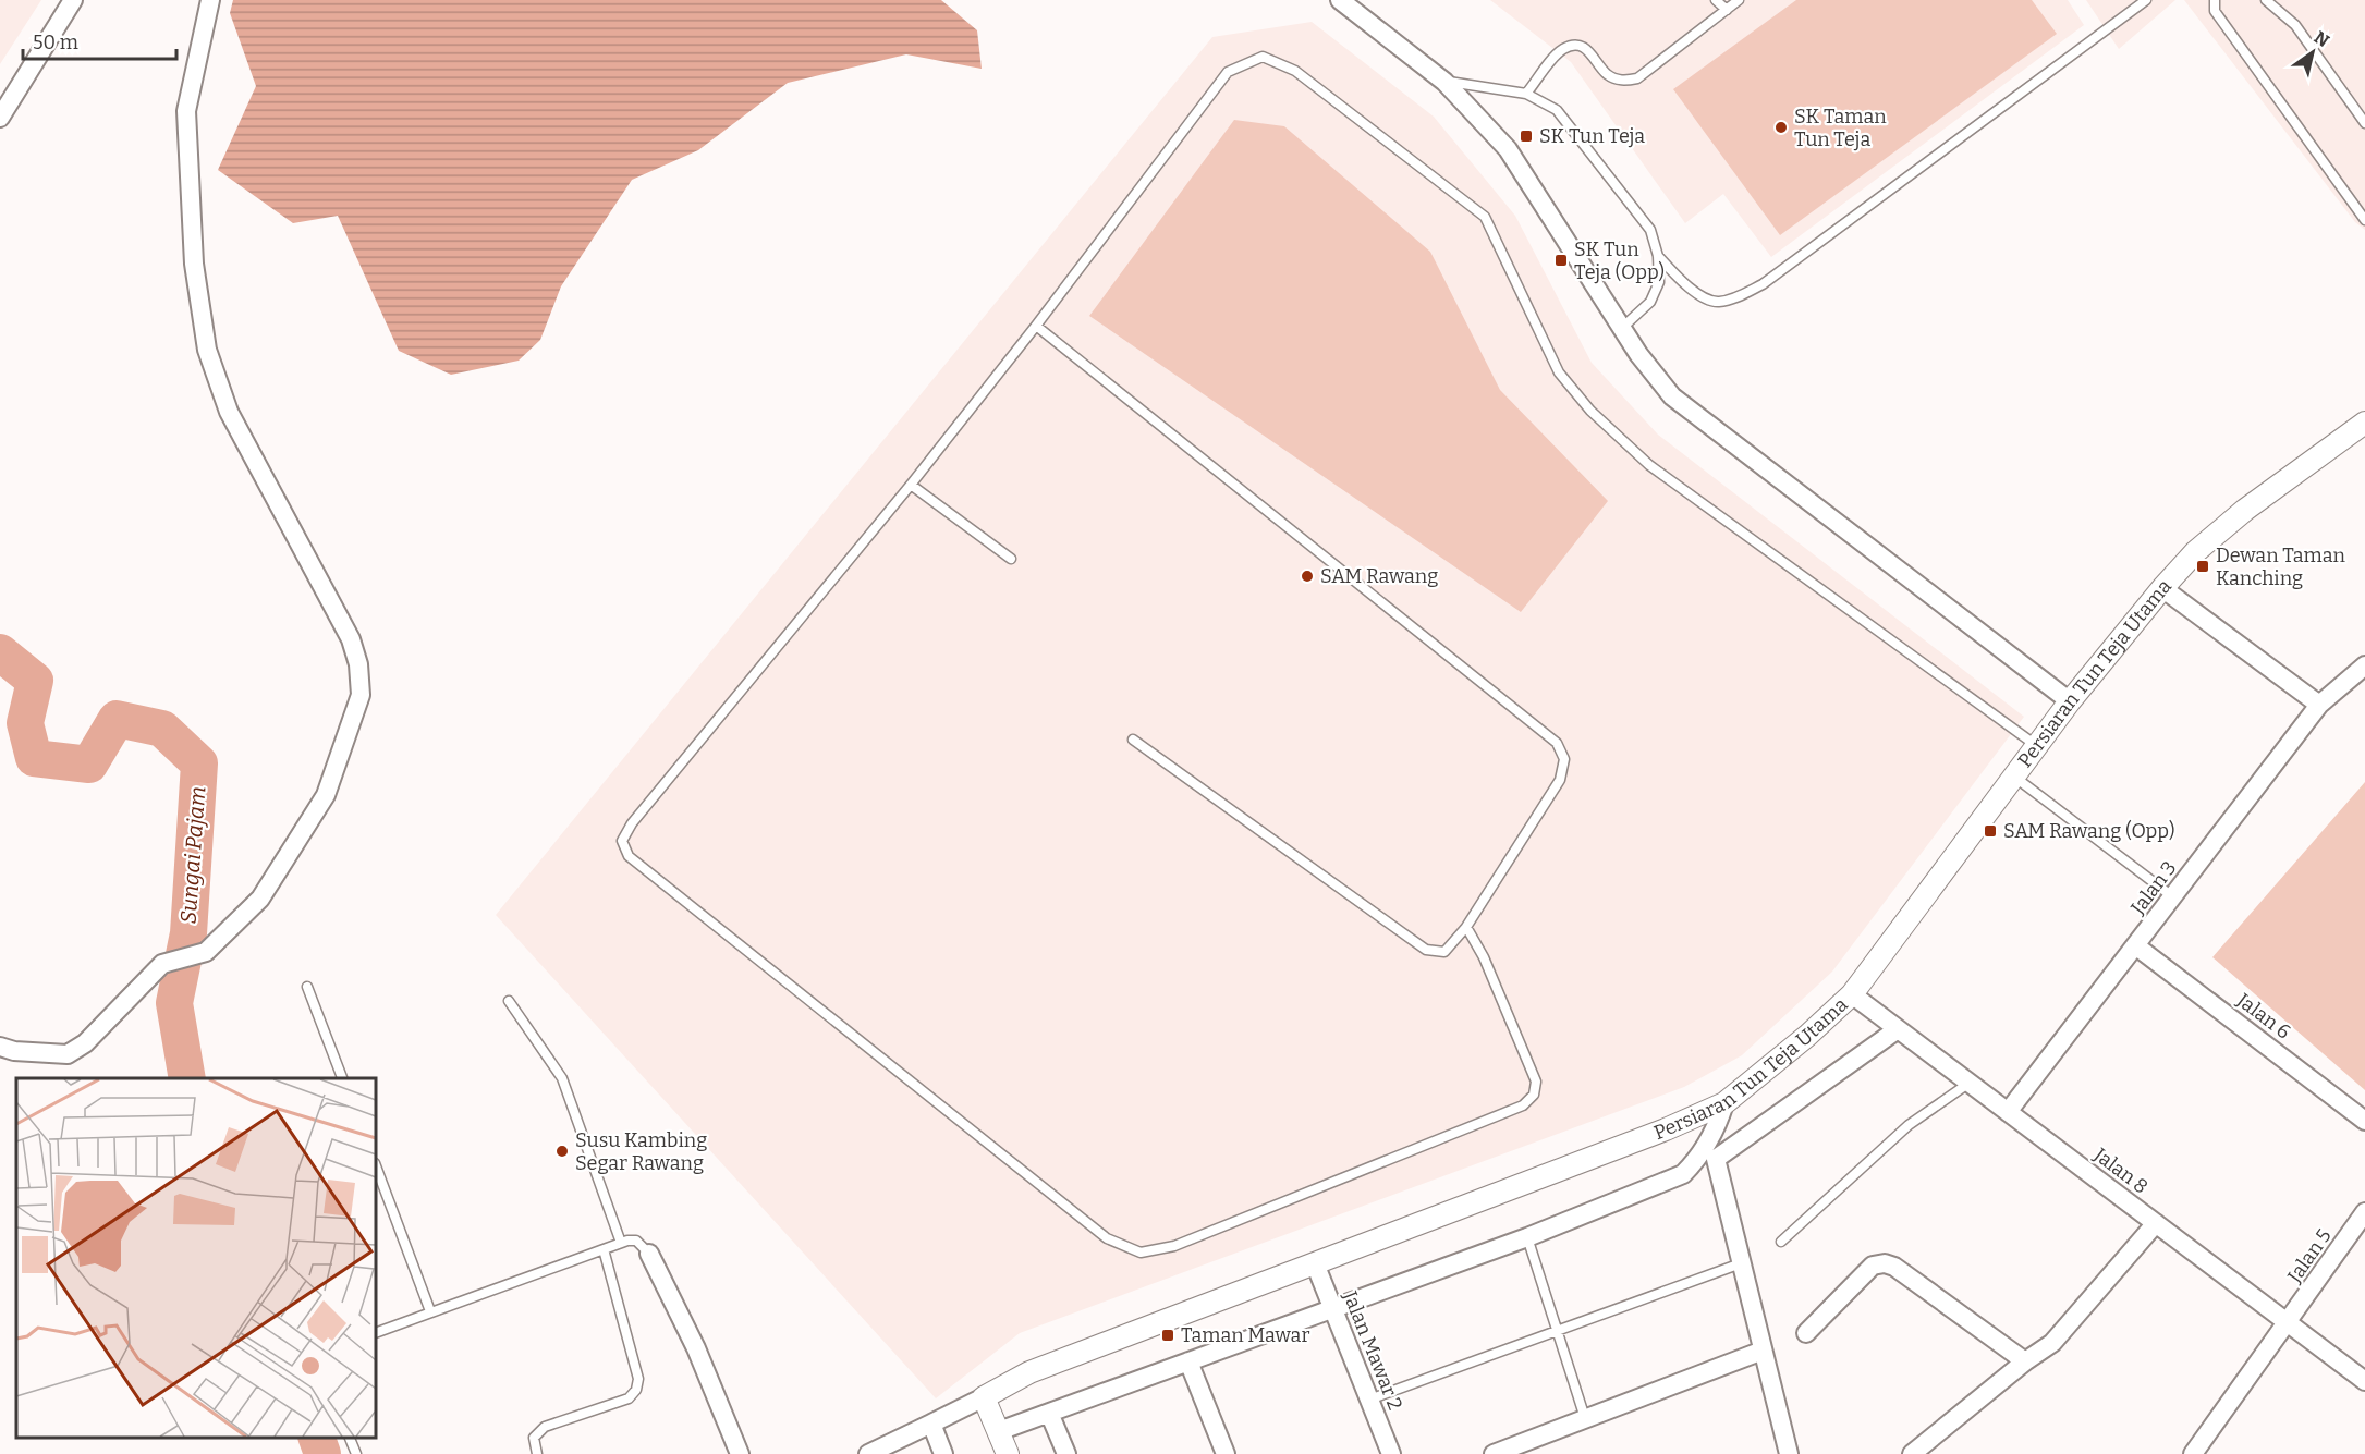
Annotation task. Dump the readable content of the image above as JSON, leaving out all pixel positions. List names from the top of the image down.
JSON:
{
  "streets": {
    "street": [
      "Persiaran Tun Teja Utama",
      "Jalan 3",
      "Jalan 6",
      "Jalan 8",
      "Jalan 5",
      "Jalan Mawar 2"
    ]
  },
  "crossings": [
    ["Persiaran Tun Teja Utama", "Jalan 8"],
    ["Persiaran Tun Teja Utama", "Jalan Mawar 2"],
    ["Jalan 3", "Jalan 6"],
    ["Jalan 3", "Jalan 8"],
    ["Jalan 8", "Jalan 5"]
  ],
  "water": ["Sungai Pajam"],
  "places": {
    "other": ["SK Taman Tun Teja", "SAM Rawang", "Susu Kambing Segar Rawang"],
    "transit": [
      "SK Tun Teja",
      "SK Tun Teja (Opp)",
      "Dewan Taman Kanching",
      "SAM Rawang (Opp)",
      "Taman Mawar"
    ]
  },
  "scale_bar": "50 m",
  "north": "top right"
}
